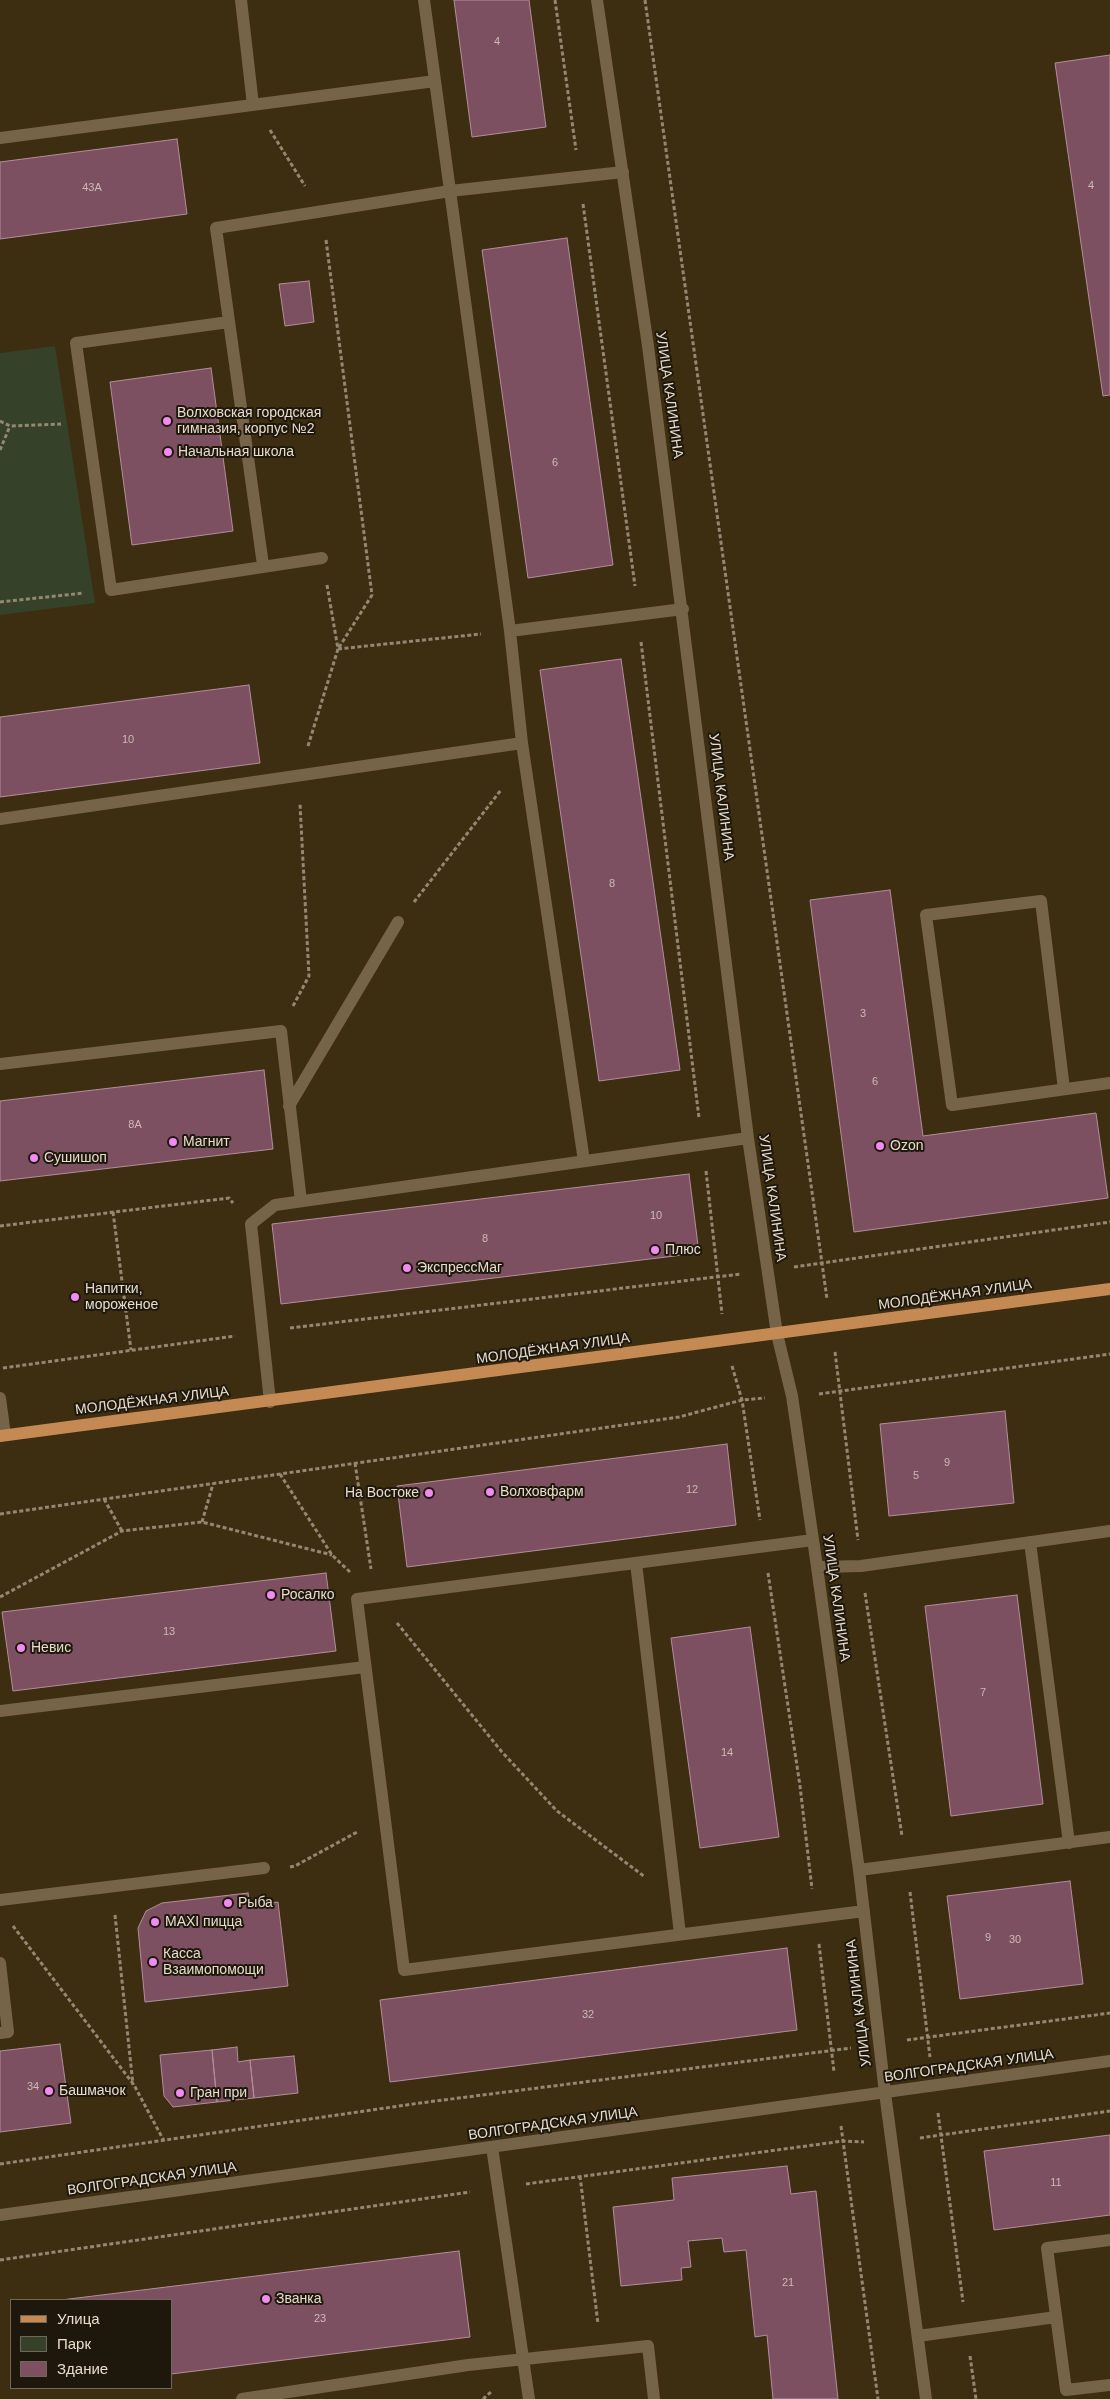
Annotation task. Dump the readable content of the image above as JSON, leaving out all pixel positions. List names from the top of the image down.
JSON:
{
  "streets": {
    "main road": ["МОЛОДЁЖНАЯ УЛИЦА"],
    "street": ["УЛИЦА КАЛИНИНА", "ВОЛГОГРАДСКАЯ УЛИЦА"]
  },
  "crossings": [
    ["УЛИЦА КАЛИНИНА", "МОЛОДЁЖНАЯ УЛИЦА"],
    ["УЛИЦА КАЛИНИНА", "ВОЛГОГРАДСКАЯ УЛИЦА"]
  ],
  "places": [
    "Волховская городская гимназия, корпус №2",
    "Начальная школа",
    "Магнит",
    "Ozon",
    "Сушишоп",
    "Плюс",
    "ЭкспрессМаг",
    "Напитки, мороженое",
    "Волховфарм",
    "На Востоке",
    "Росалко",
    "Невис",
    "Рыба",
    "MAXI пицца",
    "Касса Взаимопомощи",
    "Башмачок",
    "Гран при",
    "Званка"
  ],
  "house_numbers": [
    "4",
    "4",
    "43А",
    "6",
    "10",
    "8",
    "3",
    "6",
    "8А",
    "10",
    "8",
    "9",
    "5",
    "12",
    "13",
    "7",
    "14",
    "9",
    "30",
    "32",
    "34",
    "11",
    "21",
    "23"
  ],
  "legend": ["Улица", "Парк", "Здание"]
}
